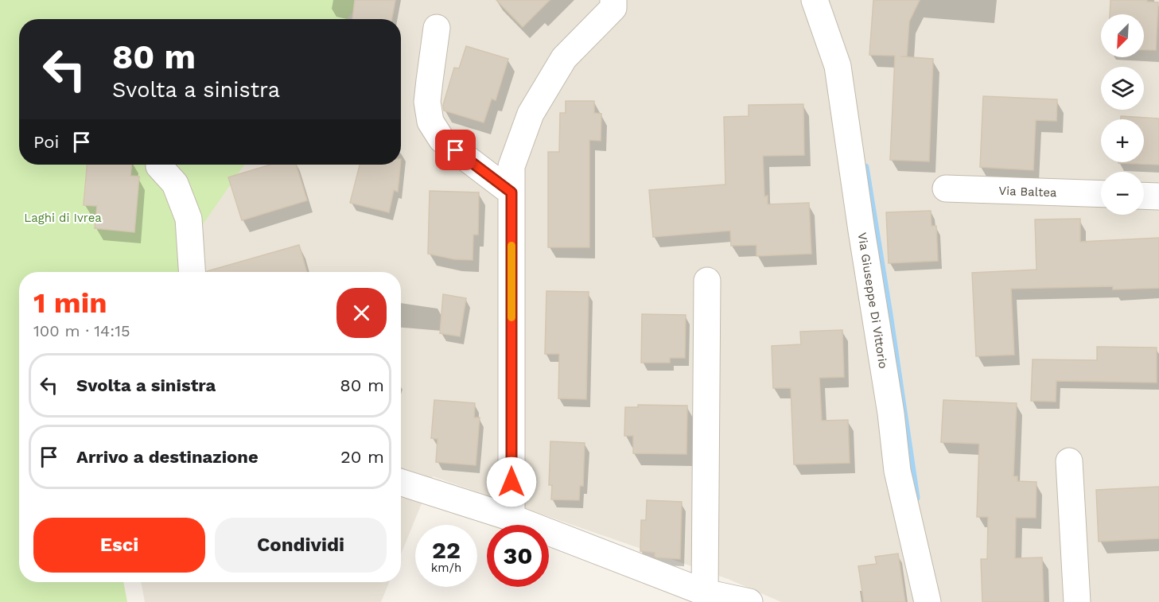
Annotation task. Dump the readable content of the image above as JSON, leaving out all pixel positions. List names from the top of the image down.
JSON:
{
  "streets": {
    "street": ["Via Baltea", "Via Giuseppe Di Vittorio"]
  },
  "parks": ["Laghi di Ivrea"],
  "north": "bottom left",
  "page": {
    "map_buttons": ["+", "−"],
    "turn": ["80 m", "Svolta a sinistra"],
    "then": "Poi",
    "heading": ["1 min", "100 m · 14:15"],
    "list": [
      {
        "name": "Svolta a sinistra",
        "value": "80 m"
      },
      {
        "name": "Arrivo a destinazione",
        "value": "20 m"
      }
    ],
    "buttons": ["Esci", "Condividi"],
    "speed": "22 km/h",
    "limit": "30"
  }
}
